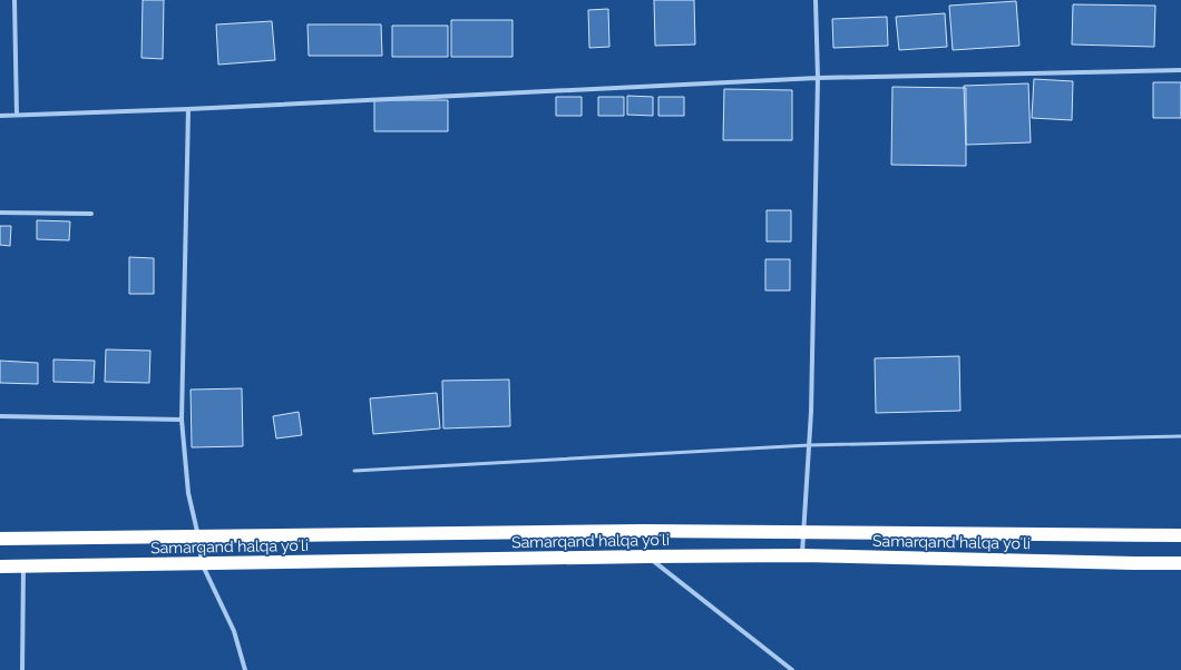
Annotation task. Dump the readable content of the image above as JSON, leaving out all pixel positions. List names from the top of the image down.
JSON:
{
  "streets": {
    "highway": ["Samarqand halqa yoʻli"]
  }
}
